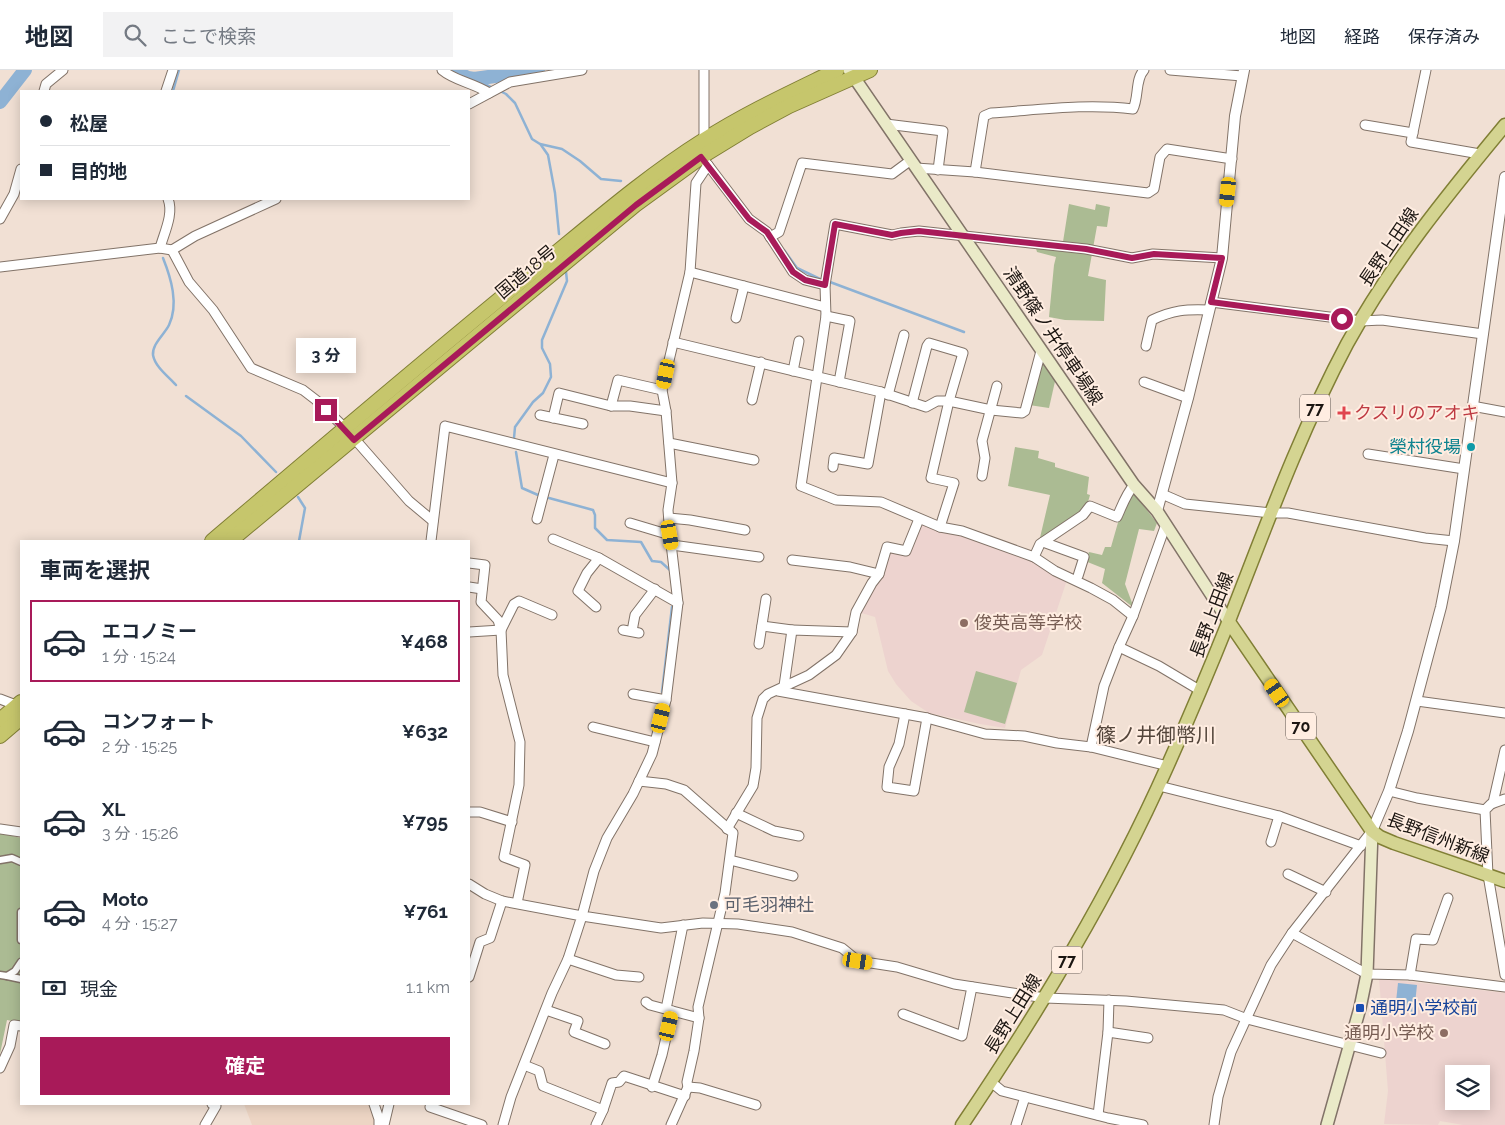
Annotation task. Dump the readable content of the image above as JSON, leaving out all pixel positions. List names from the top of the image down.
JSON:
{
  "streets": {
    "highway": ["国道18号"],
    "main road": [
      "長野上田線",
      "清野篠ノ井停車場線",
      "77",
      "70",
      "長野信州新線"
    ]
  },
  "crossings": [
    ["長野上田線", "清野篠ノ井停車場線"],
    ["長野上田線", "長野信州新線"],
    ["国道18号", "清野篠ノ井停車場線"],
    ["清野篠ノ井停車場線", "長野信州新線"]
  ],
  "districts": ["篠ノ井御幣川"],
  "places": {
    "health": ["クスリのアオキ"],
    "other": [
      "榮村役場",
      "俊英高等学校",
      "可毛羽神社",
      "通明小学校"
    ],
    "transit": ["通明小学校前"]
  },
  "page": {
    "header": "地図",
    "search": "ここで検索",
    "nav": ["地図", "経路", "保存済み"],
    "banner": ["松屋", "目的地"],
    "bubble": "3 分",
    "heading": "車両を選択",
    "list": [
      {
        "name": "エコノミー",
        "note": "1 分 · 15:24",
        "value": "¥468"
      },
      {
        "name": "コンフォート",
        "note": "2 分 · 15:25",
        "value": "¥632"
      },
      {
        "name": "XL",
        "note": "3 分 · 15:26",
        "value": "¥795"
      },
      {
        "name": "Moto",
        "note": "4 分 · 15:27",
        "value": "¥761"
      }
    ],
    "pay": ["現金", "1.1 km"],
    "buttons": "確定"
  }
}
